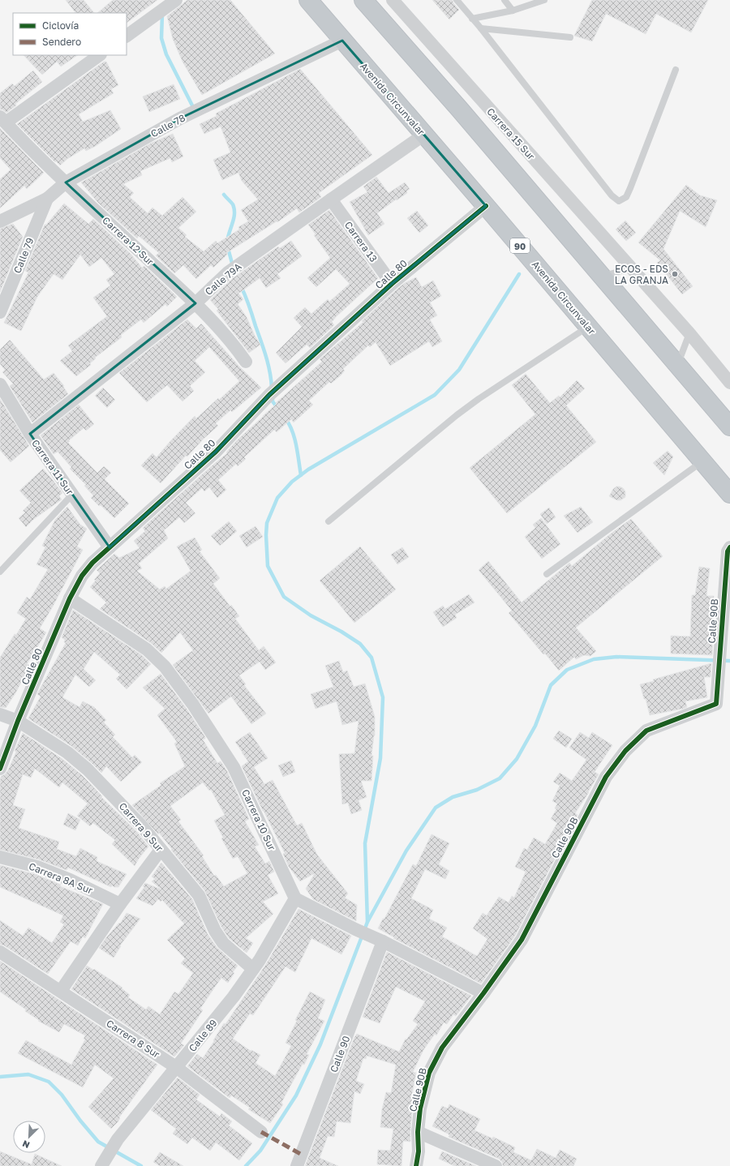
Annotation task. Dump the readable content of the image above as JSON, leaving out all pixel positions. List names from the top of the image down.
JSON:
{
  "streets": {
    "highway": ["Avenida Circunvalar", "90"],
    "street": [
      "Calle 78",
      "Carrera 15 Sur",
      "Carrera 12 Sur",
      "Carrera 13",
      "Calle 79",
      "Calle 80",
      "Calle 79A",
      "Carrera 11 Sur",
      "Calle 90B",
      "Carrera 10 Sur",
      "Carrera 9 Sur",
      "Carrera 8A Sur",
      "Calle 89",
      "Carrera 8 Sur",
      "Calle 90"
    ]
  },
  "crossings": [
    ["Avenida Circunvalar", "Calle 78"],
    ["Avenida Circunvalar", "Calle 80"],
    ["Avenida Circunvalar", "Calle 79A"],
    ["Calle 78", "Carrera 12 Sur"],
    ["Calle 78", "Calle 79"],
    ["Carrera 12 Sur", "Calle 79A"],
    ["Carrera 13", "Calle 80"],
    ["Carrera 13", "Calle 79A"],
    ["Calle 80", "Carrera 11 Sur"],
    ["Calle 80", "Carrera 10 Sur"],
    ["Calle 80", "Carrera 9 Sur"],
    ["Calle 79A", "Carrera 11 Sur"],
    ["Carrera 10 Sur", "Calle 89"],
    ["Carrera 9 Sur", "Calle 89"],
    ["Calle 89", "Carrera 8 Sur"]
  ],
  "places": ["ECOS - EDS LA GRANJA"],
  "legend": ["Ciclovía", "Sendero"],
  "north": "bottom left"
}
